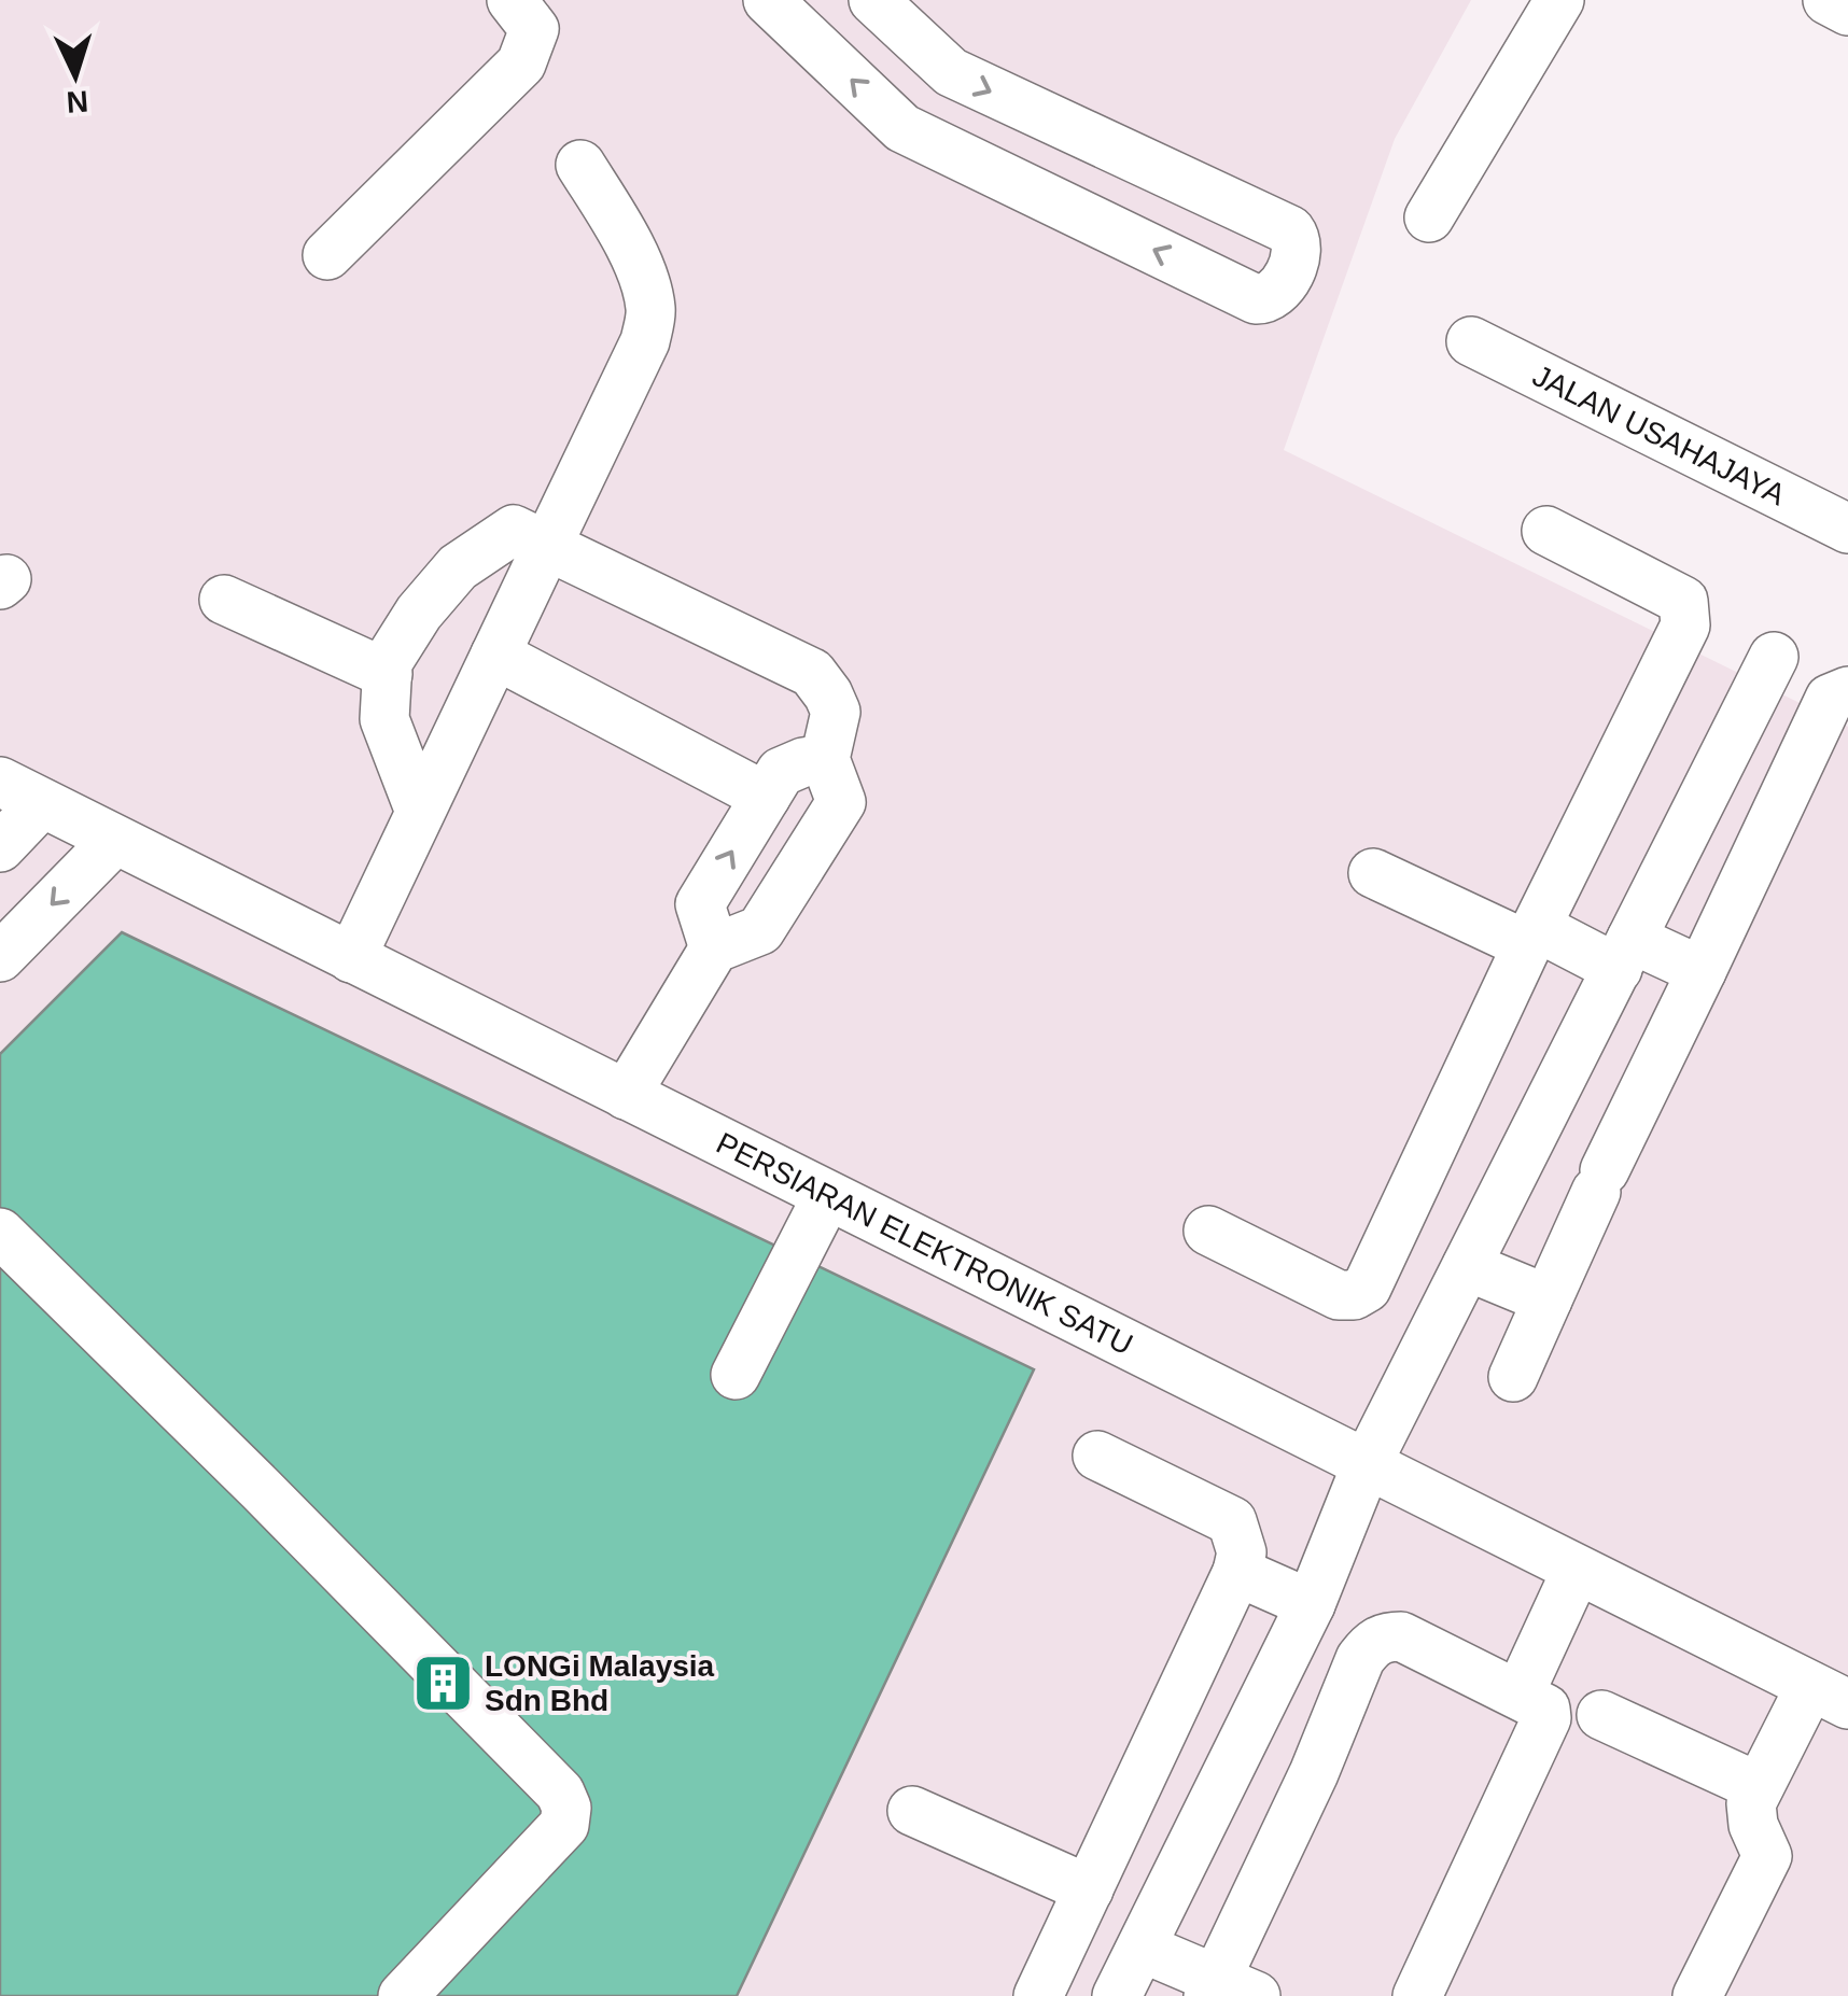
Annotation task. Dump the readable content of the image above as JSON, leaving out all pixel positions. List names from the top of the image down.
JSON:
{
  "streets": {
    "street": ["JALAN USAHAJAYA", "PERSIARAN ELEKTRONIK SATU"]
  },
  "places": {
    "building": ["LONGi Malaysia Sdn Bhd"]
  },
  "north": "bottom"
}
